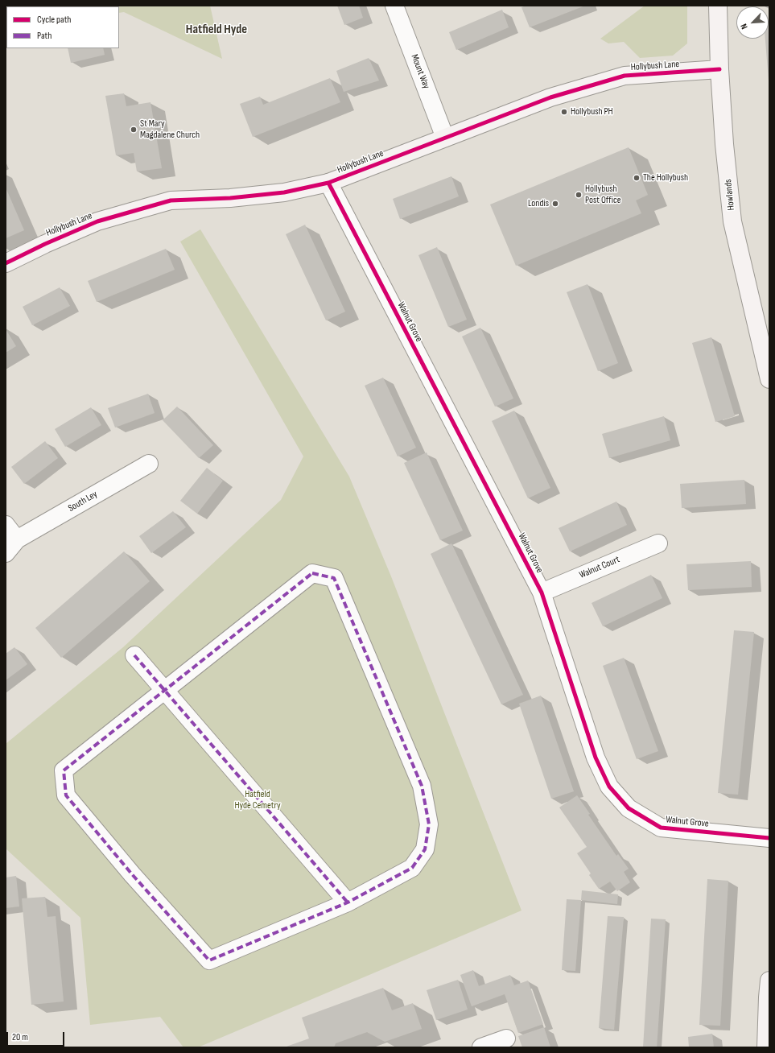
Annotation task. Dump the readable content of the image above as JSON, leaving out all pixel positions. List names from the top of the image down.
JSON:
{
  "streets": {
    "street": [
      "Hollybush Lane",
      "Mount Way",
      "Howlands",
      "Walnut Grove",
      "South Ley",
      "Walnut Court"
    ]
  },
  "crossings": [
    ["Hollybush Lane", "Mount Way"],
    ["Hollybush Lane", "Howlands"],
    ["Hollybush Lane", "Walnut Grove"],
    ["Walnut Grove", "Walnut Court"]
  ],
  "districts": ["Hatfield Hyde"],
  "parks": ["Hatfield Hyde Cemetry"],
  "places": [
    "Hollybush PH",
    "St Mary Magdalene Church",
    "The Hollybush",
    "Hollybush Post Office",
    "Londis"
  ],
  "legend": ["Cycle path", "Path"],
  "scale_bar": "20 m",
  "north": "bottom left"
}
